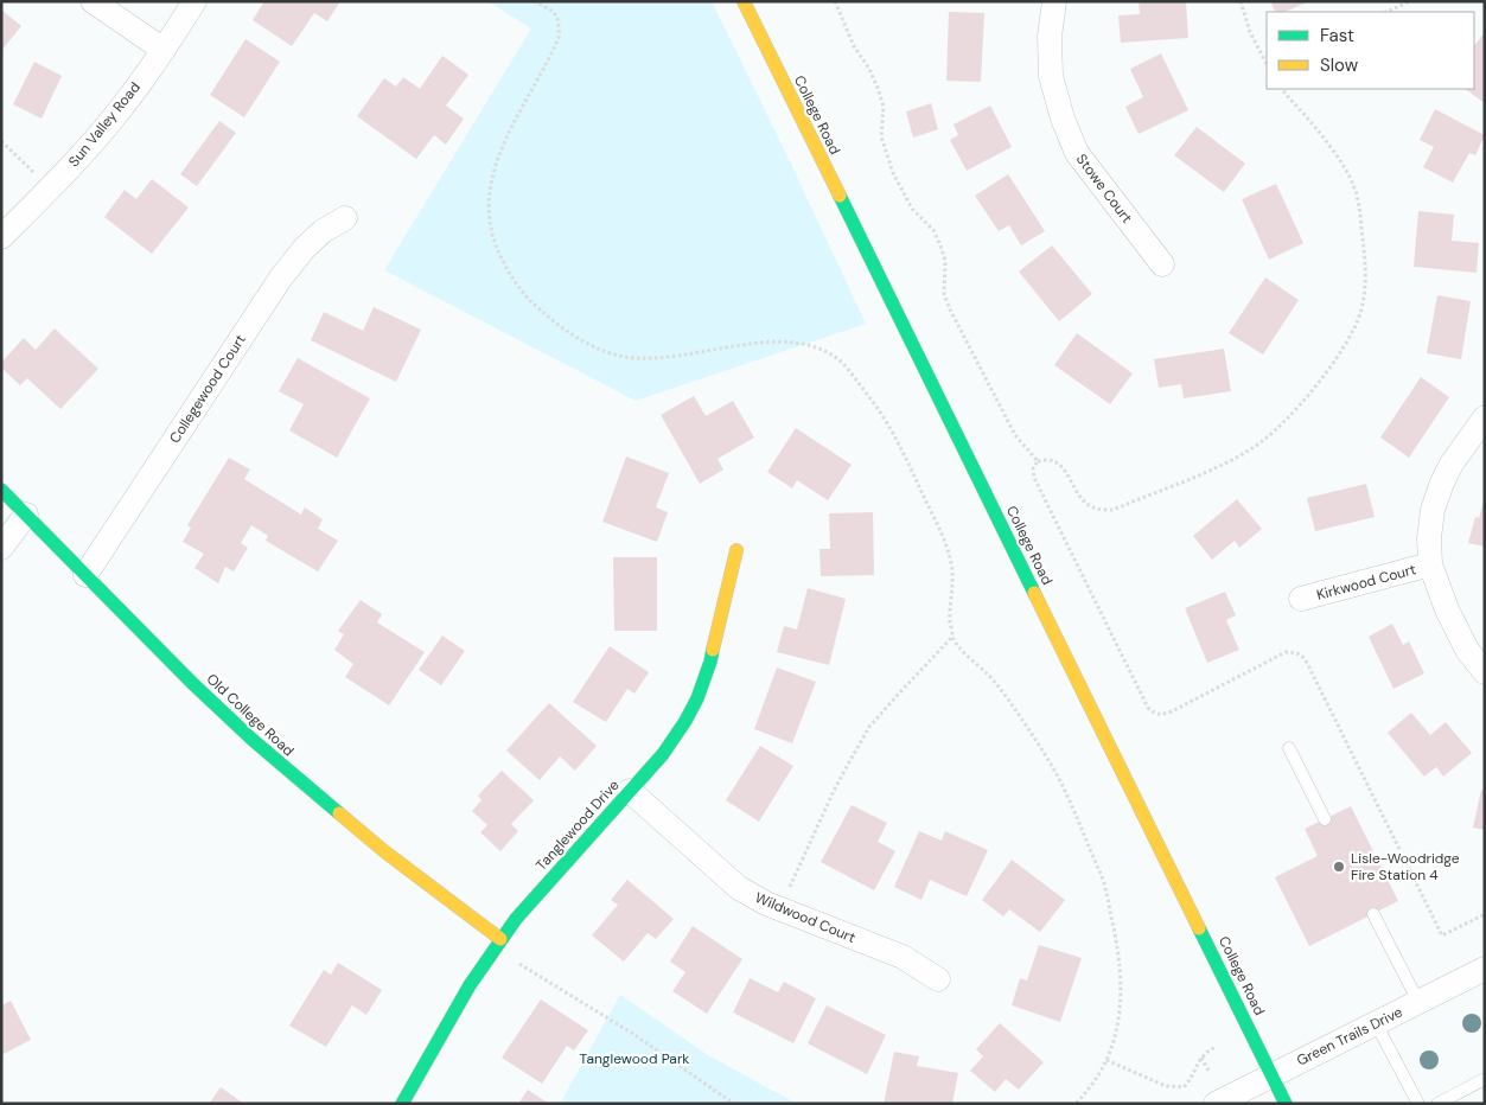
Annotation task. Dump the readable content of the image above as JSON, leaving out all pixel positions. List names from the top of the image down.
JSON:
{
  "streets": {
    "street": [
      "College Road",
      "Sun Valley Road",
      "Stowe Court",
      "Collegewood Court",
      "Kirkwood Court",
      "Old College Road",
      "Tanglewood Drive",
      "Wildwood Court",
      "Green Trails Drive"
    ]
  },
  "crossings": [
    ["College Road", "Green Trails Drive"],
    ["Collegewood Court", "Old College Road"],
    ["Old College Road", "Tanglewood Drive"],
    ["Tanglewood Drive", "Wildwood Court"]
  ],
  "parks": ["Tanglewood Park"],
  "places": ["Lisle-Woodridge Fire Station 4"],
  "legend": ["Fast", "Slow"]
}
